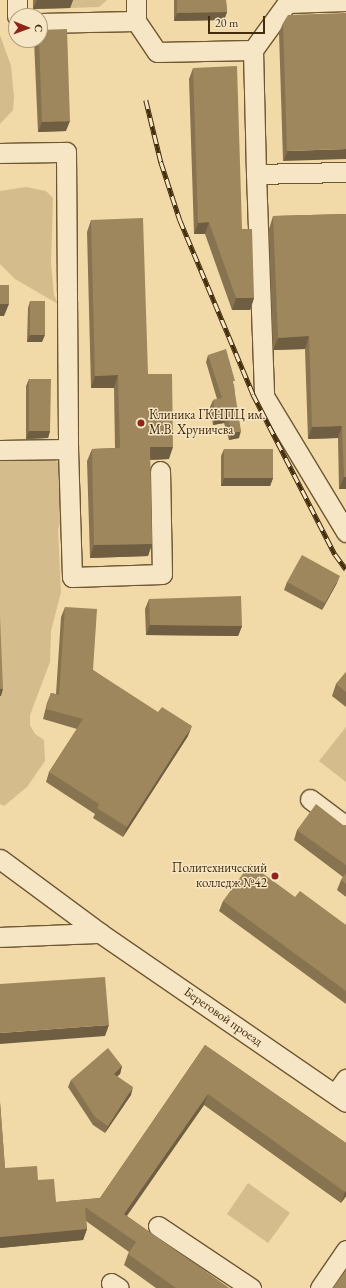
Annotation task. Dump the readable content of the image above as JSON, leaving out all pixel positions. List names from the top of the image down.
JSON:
{
  "streets": {
    "street": ["Береговой проезд"]
  },
  "places": ["Клиника ГКНПЦ им. М.В. Хруничева", "Политехнический колледж №42"],
  "scale_bar": "20 m",
  "north": "right"
}
